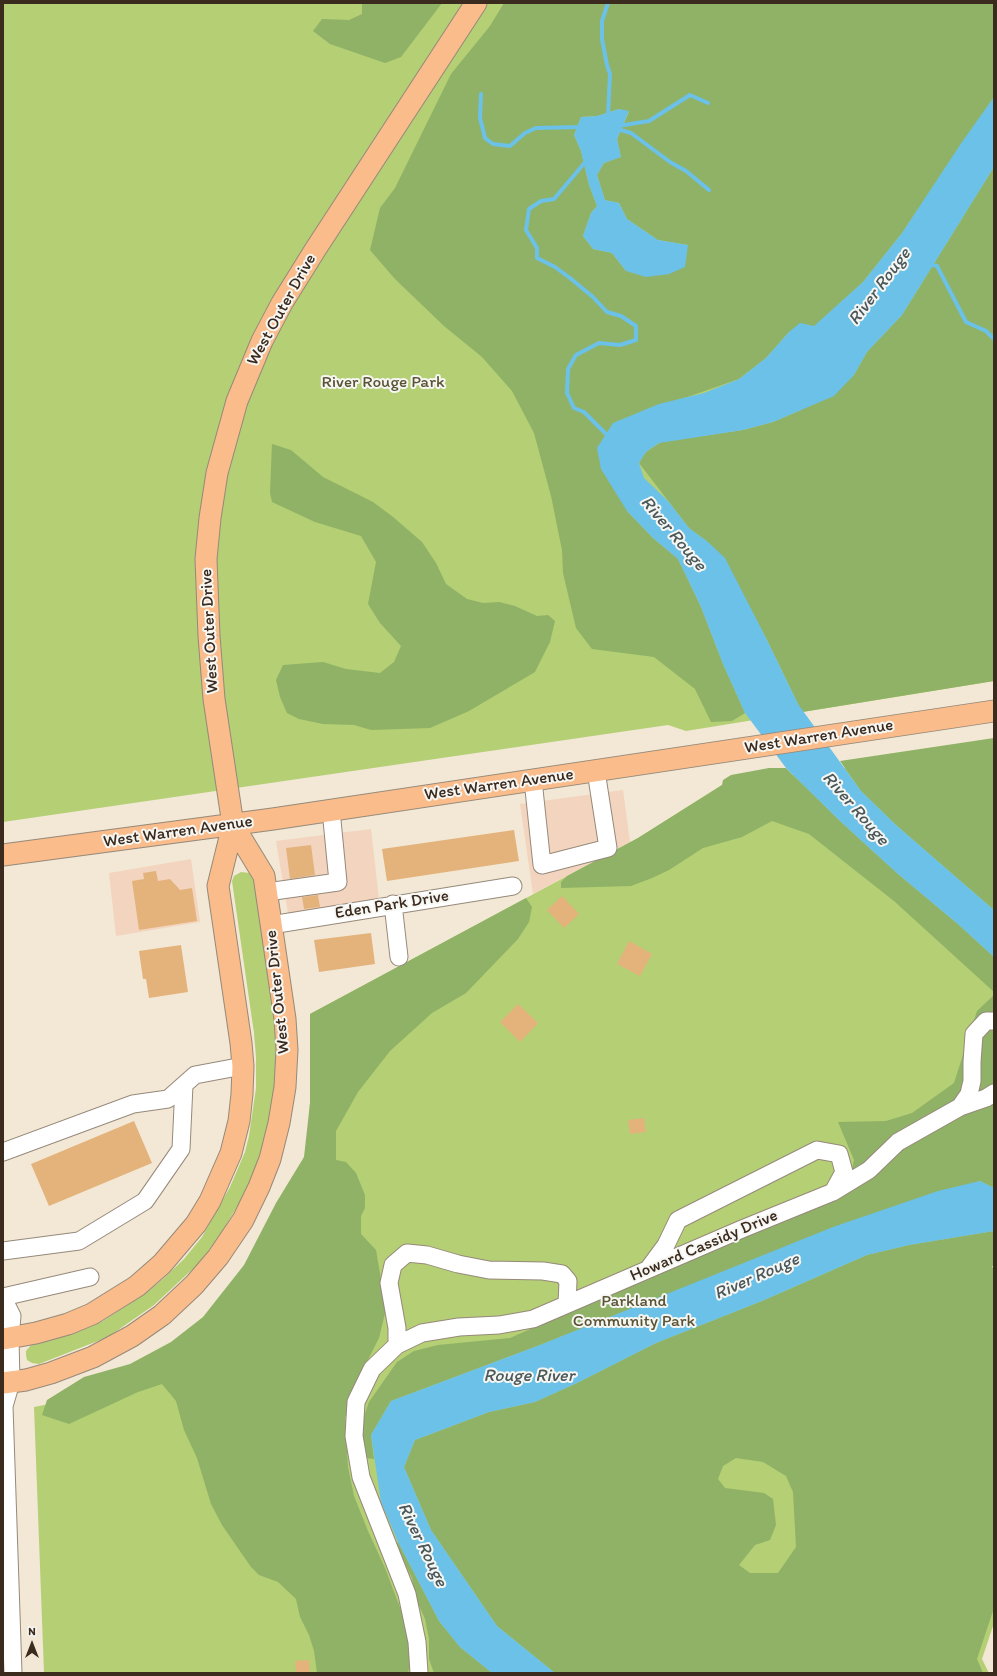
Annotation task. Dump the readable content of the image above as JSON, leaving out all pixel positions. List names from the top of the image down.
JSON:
{
  "streets": {
    "main road": ["West Outer Drive", "West Warren Avenue"],
    "street": ["Eden Park Drive", "Howard Cassidy Drive"]
  },
  "crossings": [
    ["West Outer Drive", "West Warren Avenue"],
    ["West Outer Drive", "Eden Park Drive"]
  ],
  "water": ["River Rouge", "Rouge River"],
  "parks": ["River Rouge Park", "Parkland Community Park"],
  "north": "top"
}
